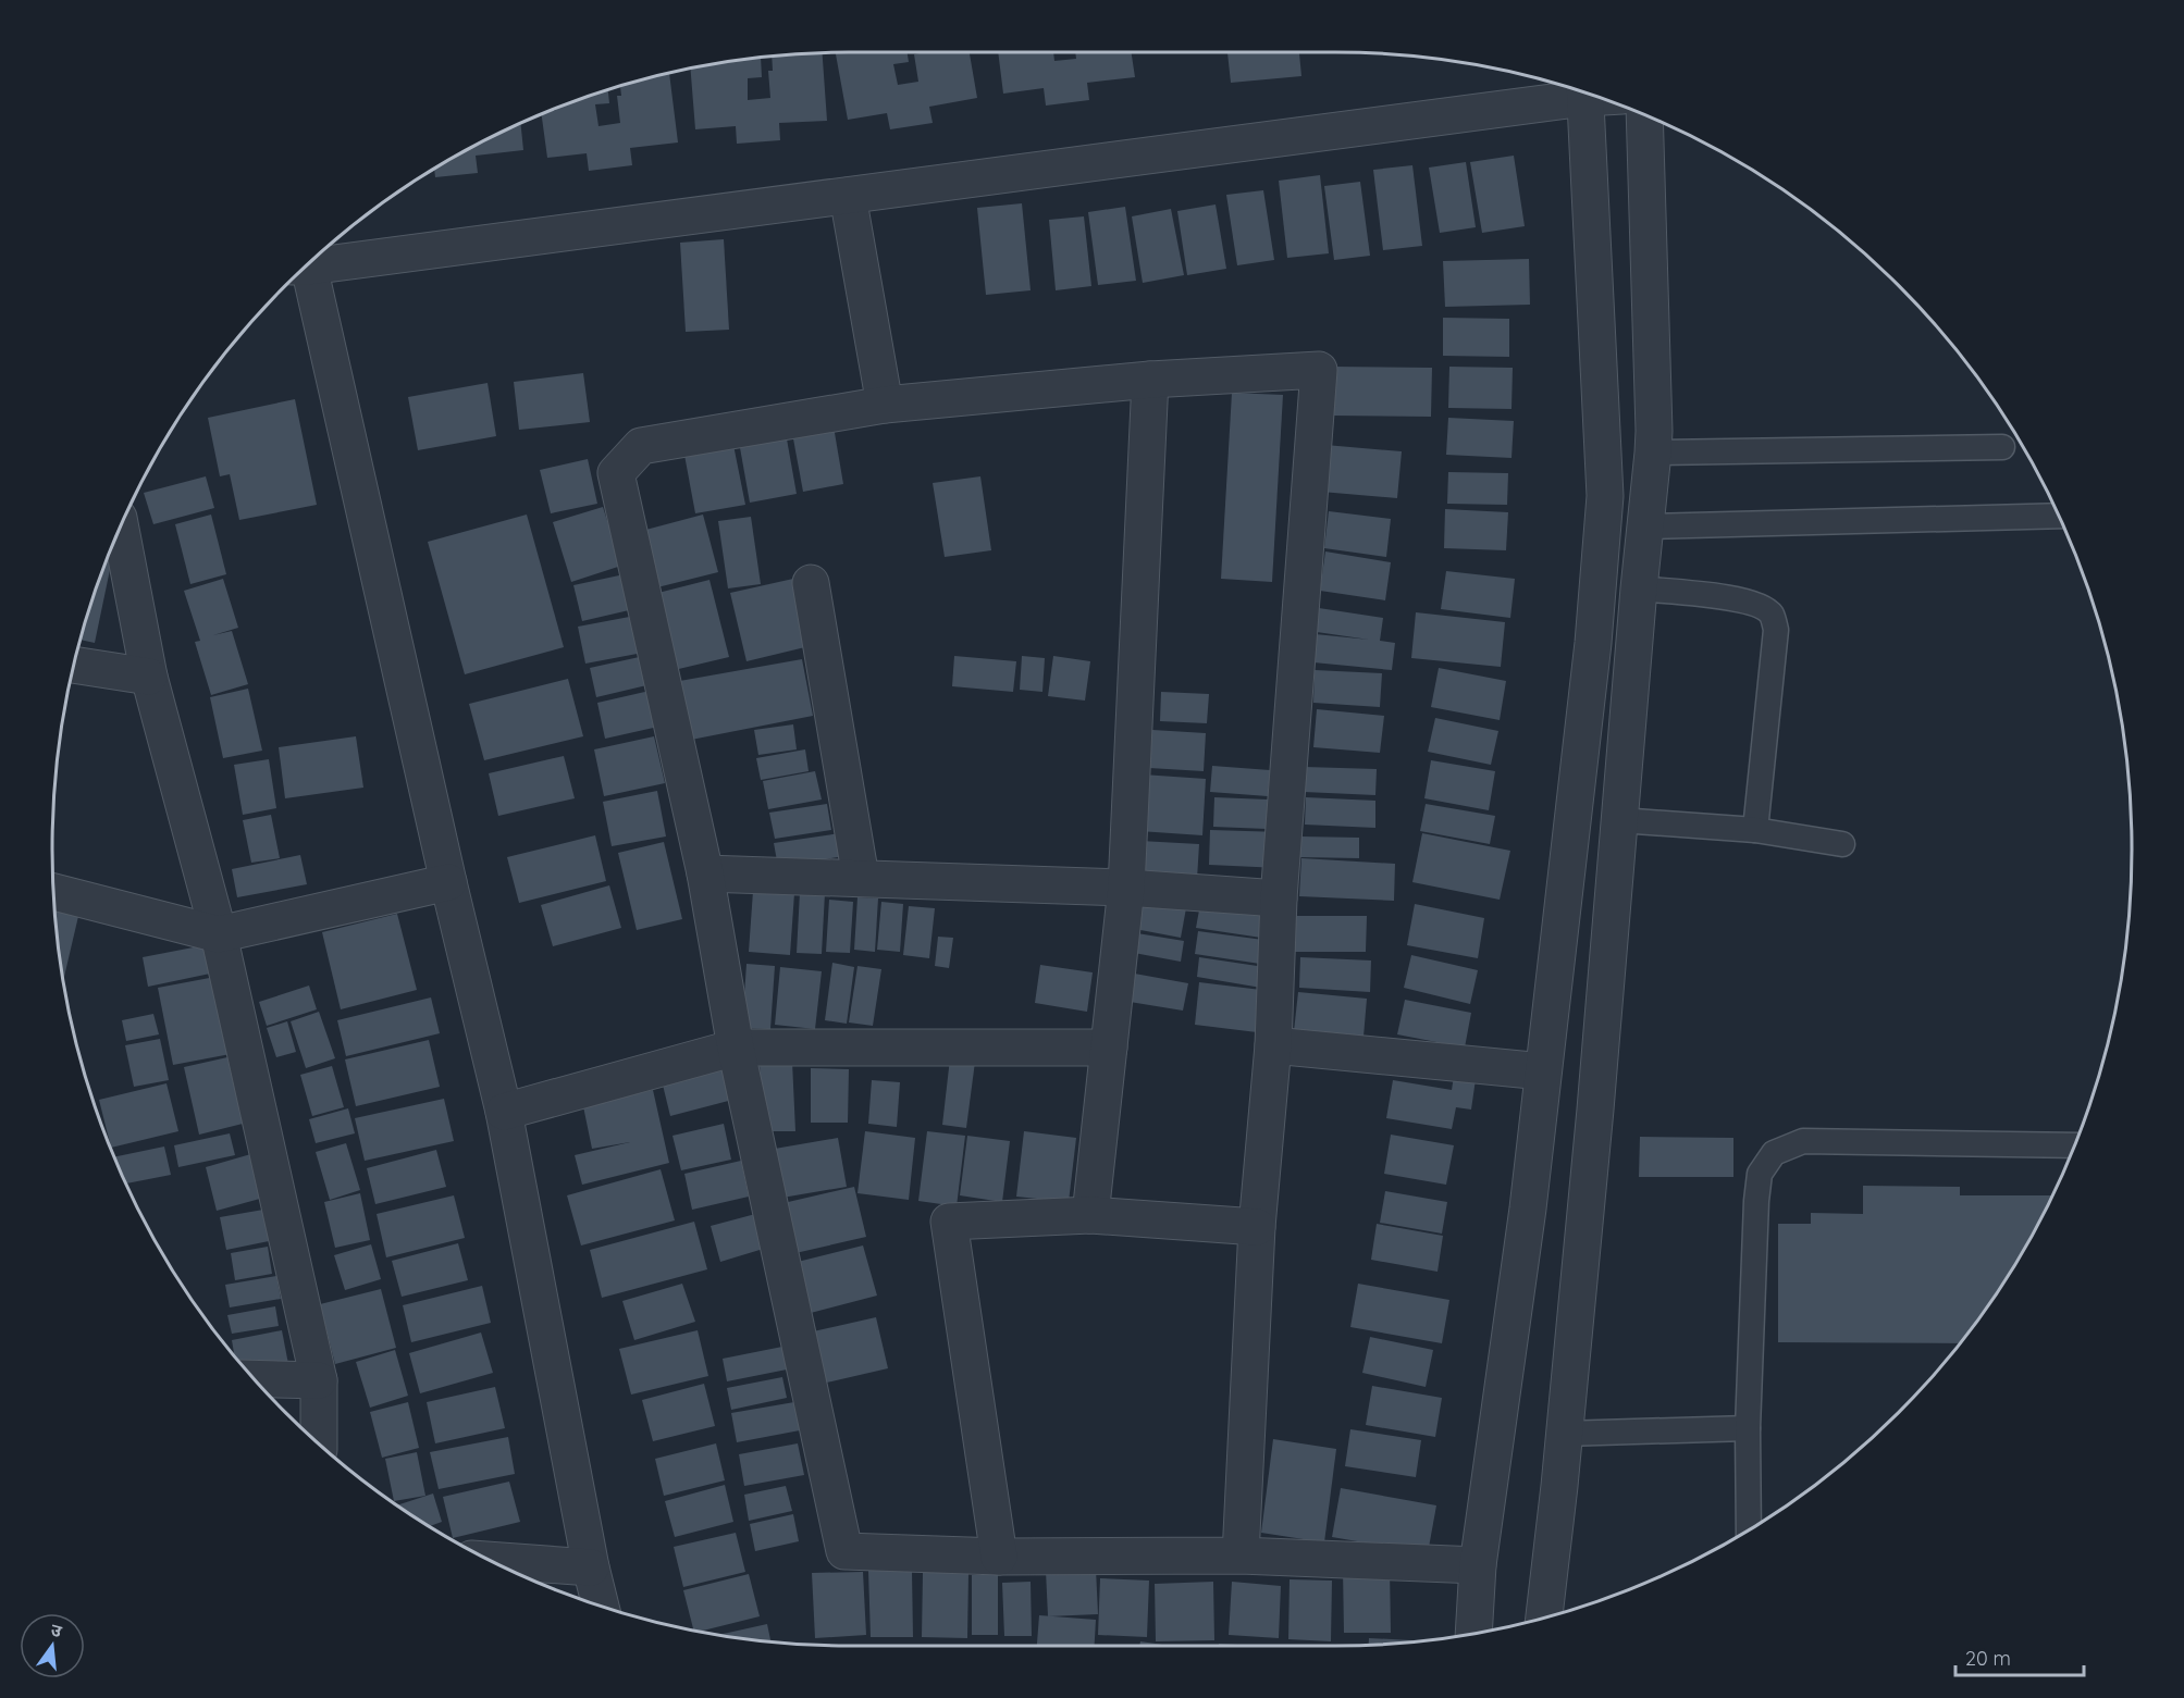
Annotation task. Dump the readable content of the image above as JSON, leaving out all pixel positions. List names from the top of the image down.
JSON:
{
  "scale_bar": "20 m",
  "north": "top"
}
